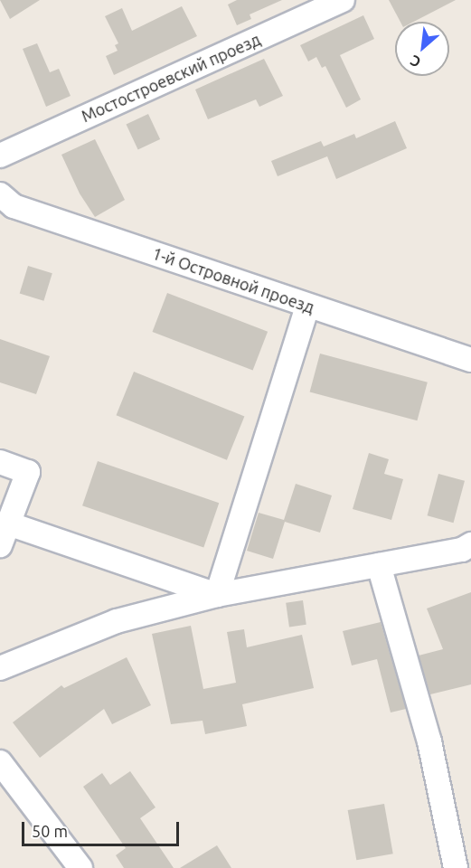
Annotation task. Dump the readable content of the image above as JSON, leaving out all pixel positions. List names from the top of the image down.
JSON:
{
  "streets": {
    "street": ["Мостостроевский проезд", "1-й Островной проезд"]
  },
  "scale_bar": "50 m",
  "north": "bottom left"
}
